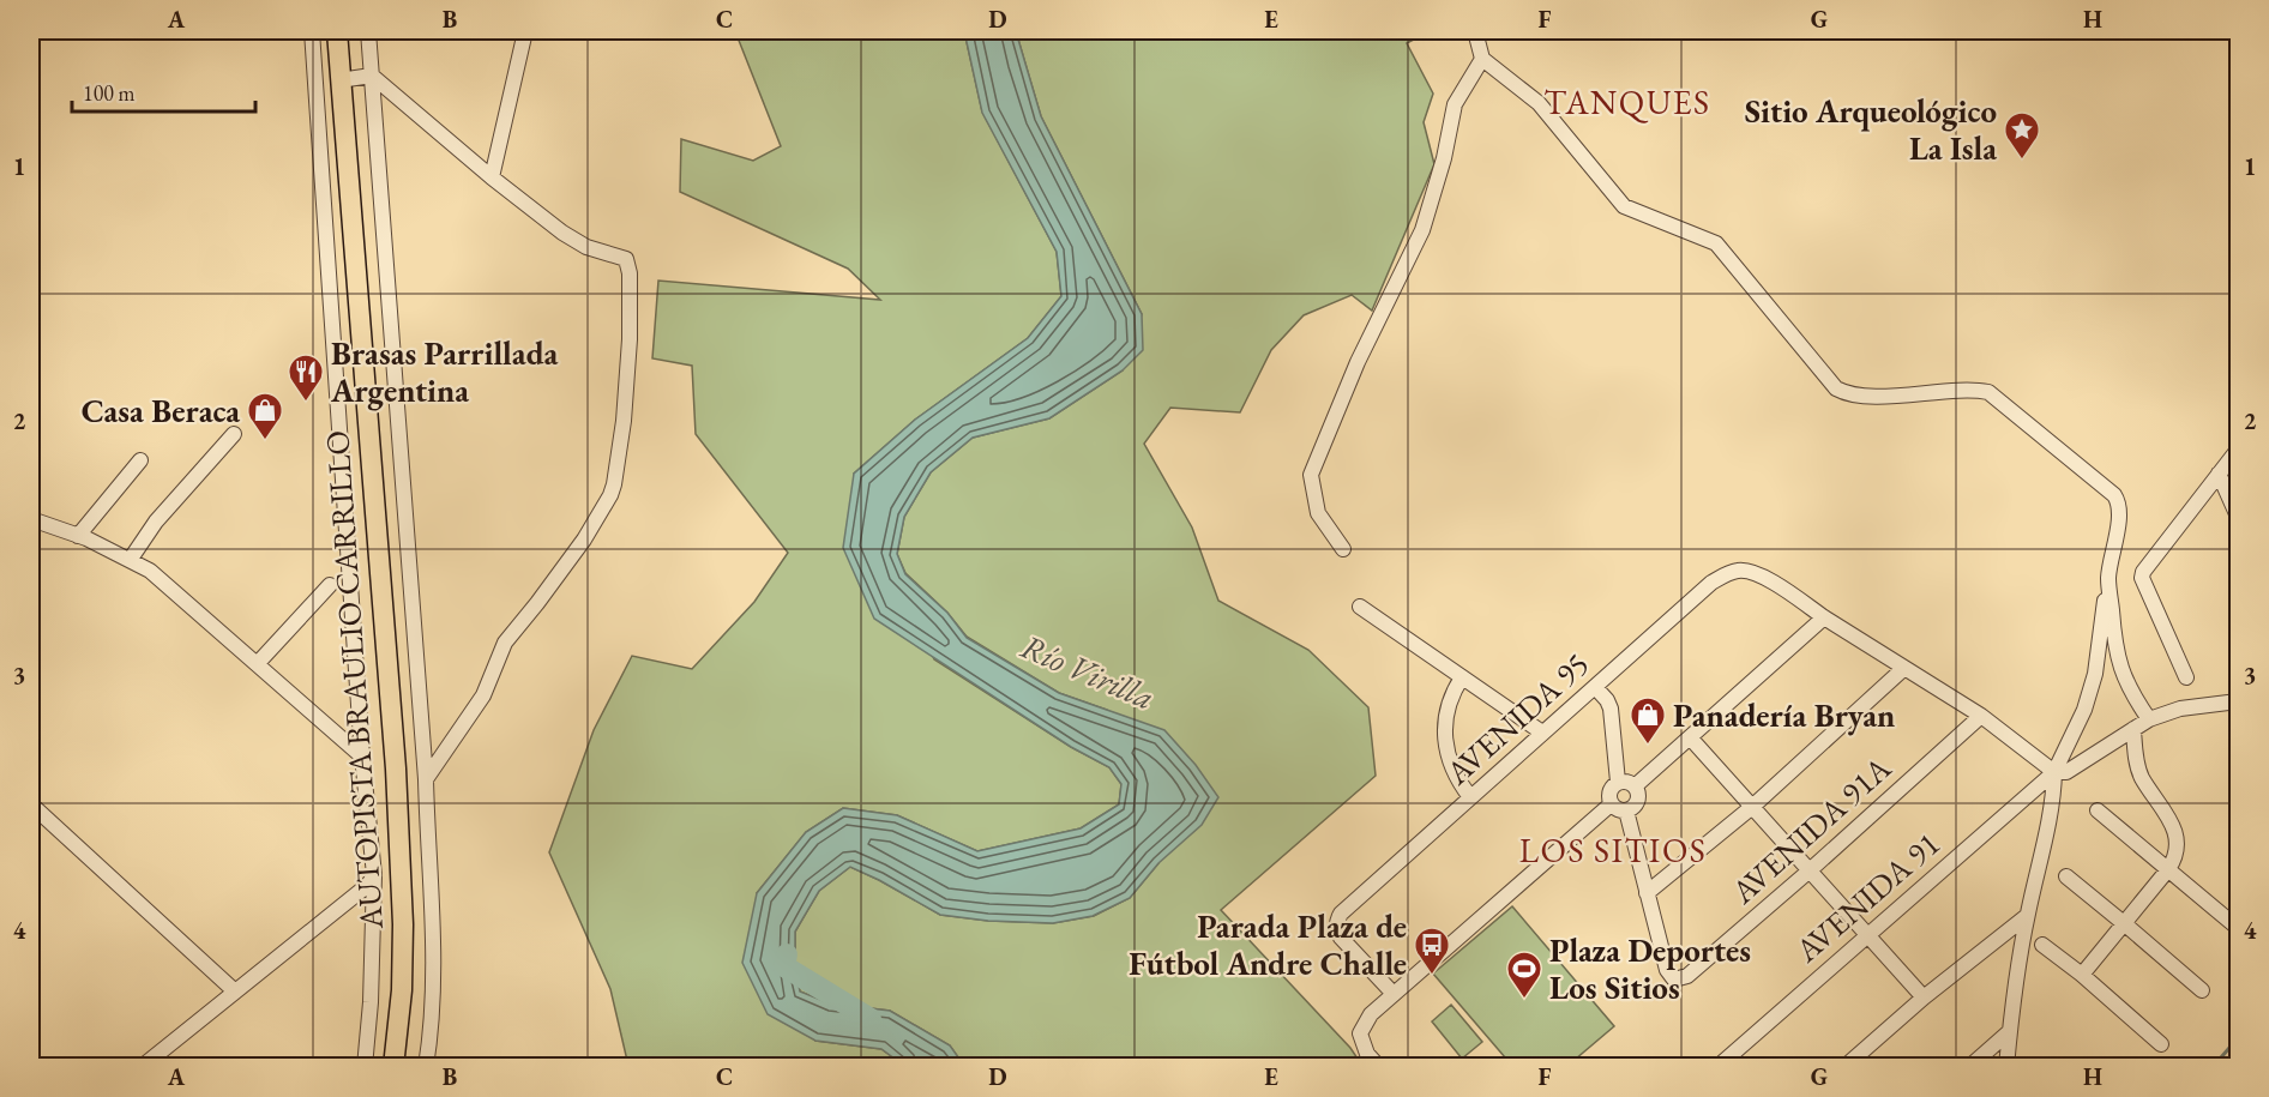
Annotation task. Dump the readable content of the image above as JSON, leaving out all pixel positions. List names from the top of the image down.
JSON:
{
  "streets": {
    "highway": ["AUTOPISTA BRAULIO CARRILLO"],
    "street": ["AVENIDA 95", "AVENIDA 91A", "AVENIDA 91"]
  },
  "crossings": [
    ["AVENIDA 95", "AVENIDA 91A"],
    ["AVENIDA 95", "AVENIDA 91"]
  ],
  "districts": ["TANQUES", "LOS SITIOS"],
  "water": ["Río Virilla"],
  "places": {
    "place": ["Sitio Arqueológico La Isla"],
    "restaurant": ["Brasas Parrillada Argentina"],
    "shop": ["Casa Beraca", "Panadería Bryan"],
    "bus stop": ["Parada Plaza de Fútbol Andre Challe"],
    "sports": ["Plaza Deportes Los Sitios"]
  },
  "scale_bar": "100 m",
  "grid": {
    "columns": [
      "A",
      "B",
      "C",
      "D",
      "E",
      "F",
      "G",
      "H"
    ],
    "rows": [
      "1",
      "2",
      "3",
      "4"
    ]
  }
}
